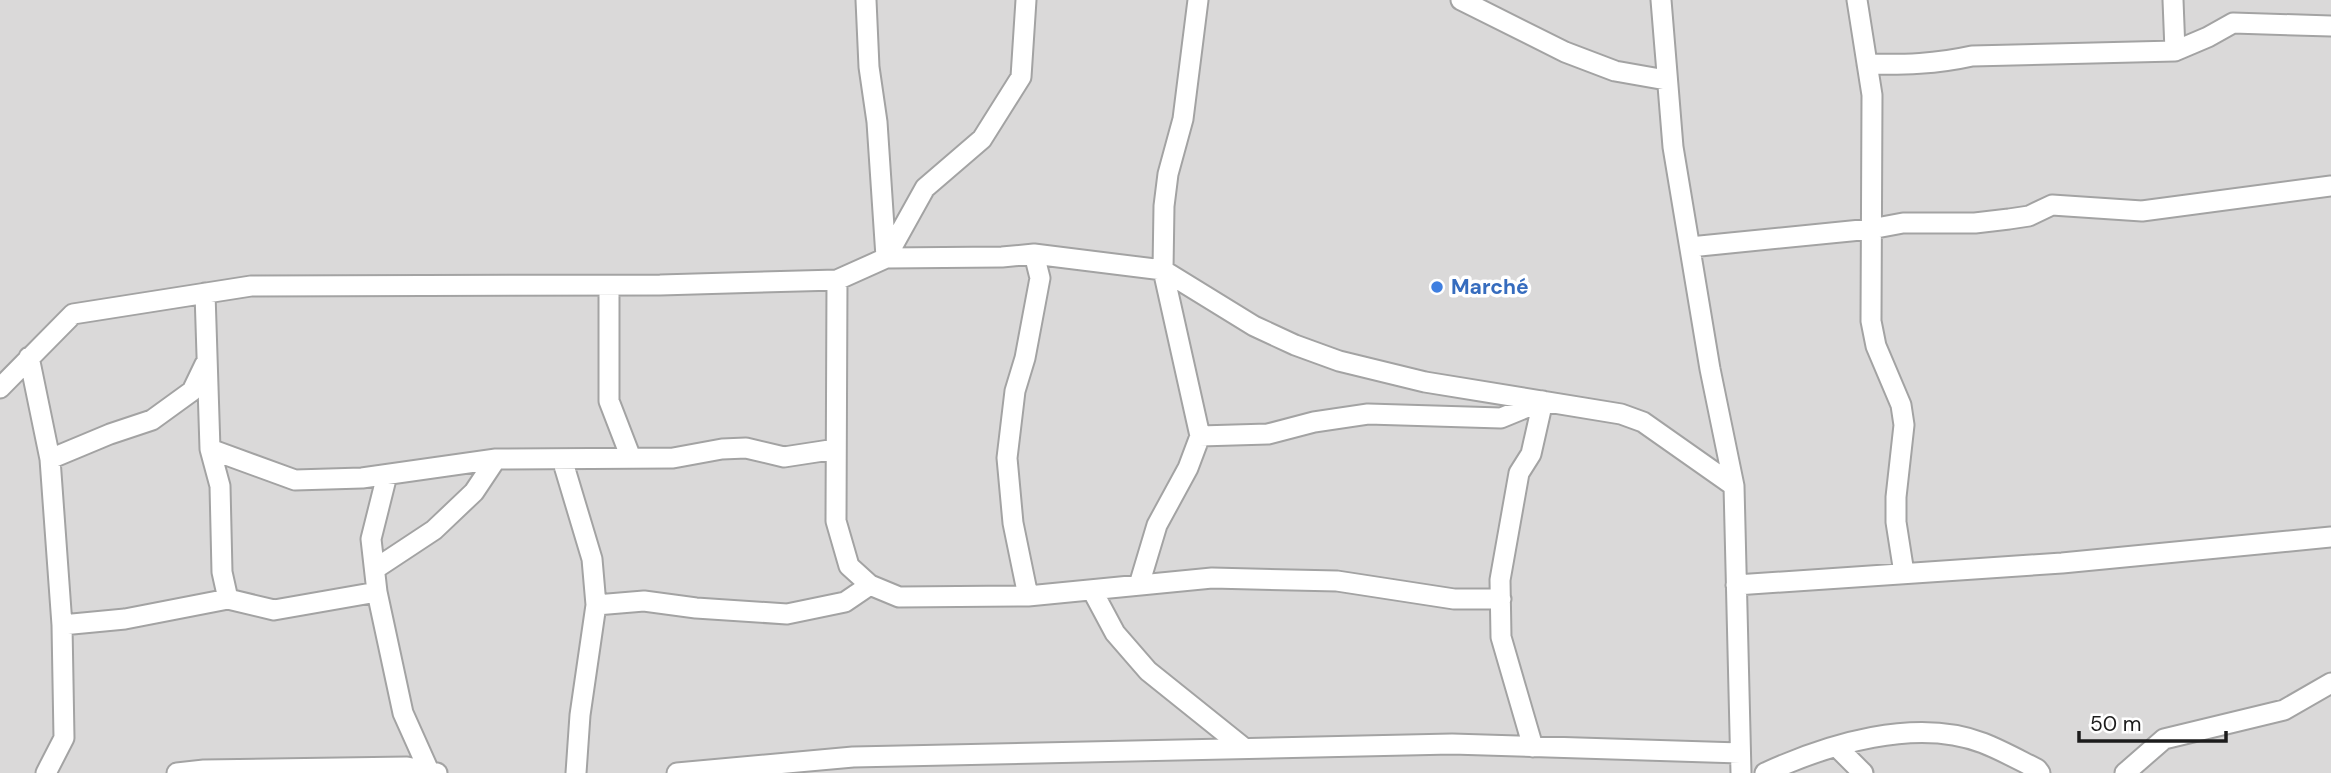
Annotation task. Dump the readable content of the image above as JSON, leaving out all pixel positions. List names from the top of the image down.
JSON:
{
  "places": ["Marché"],
  "scale_bar": "50 m"
}
